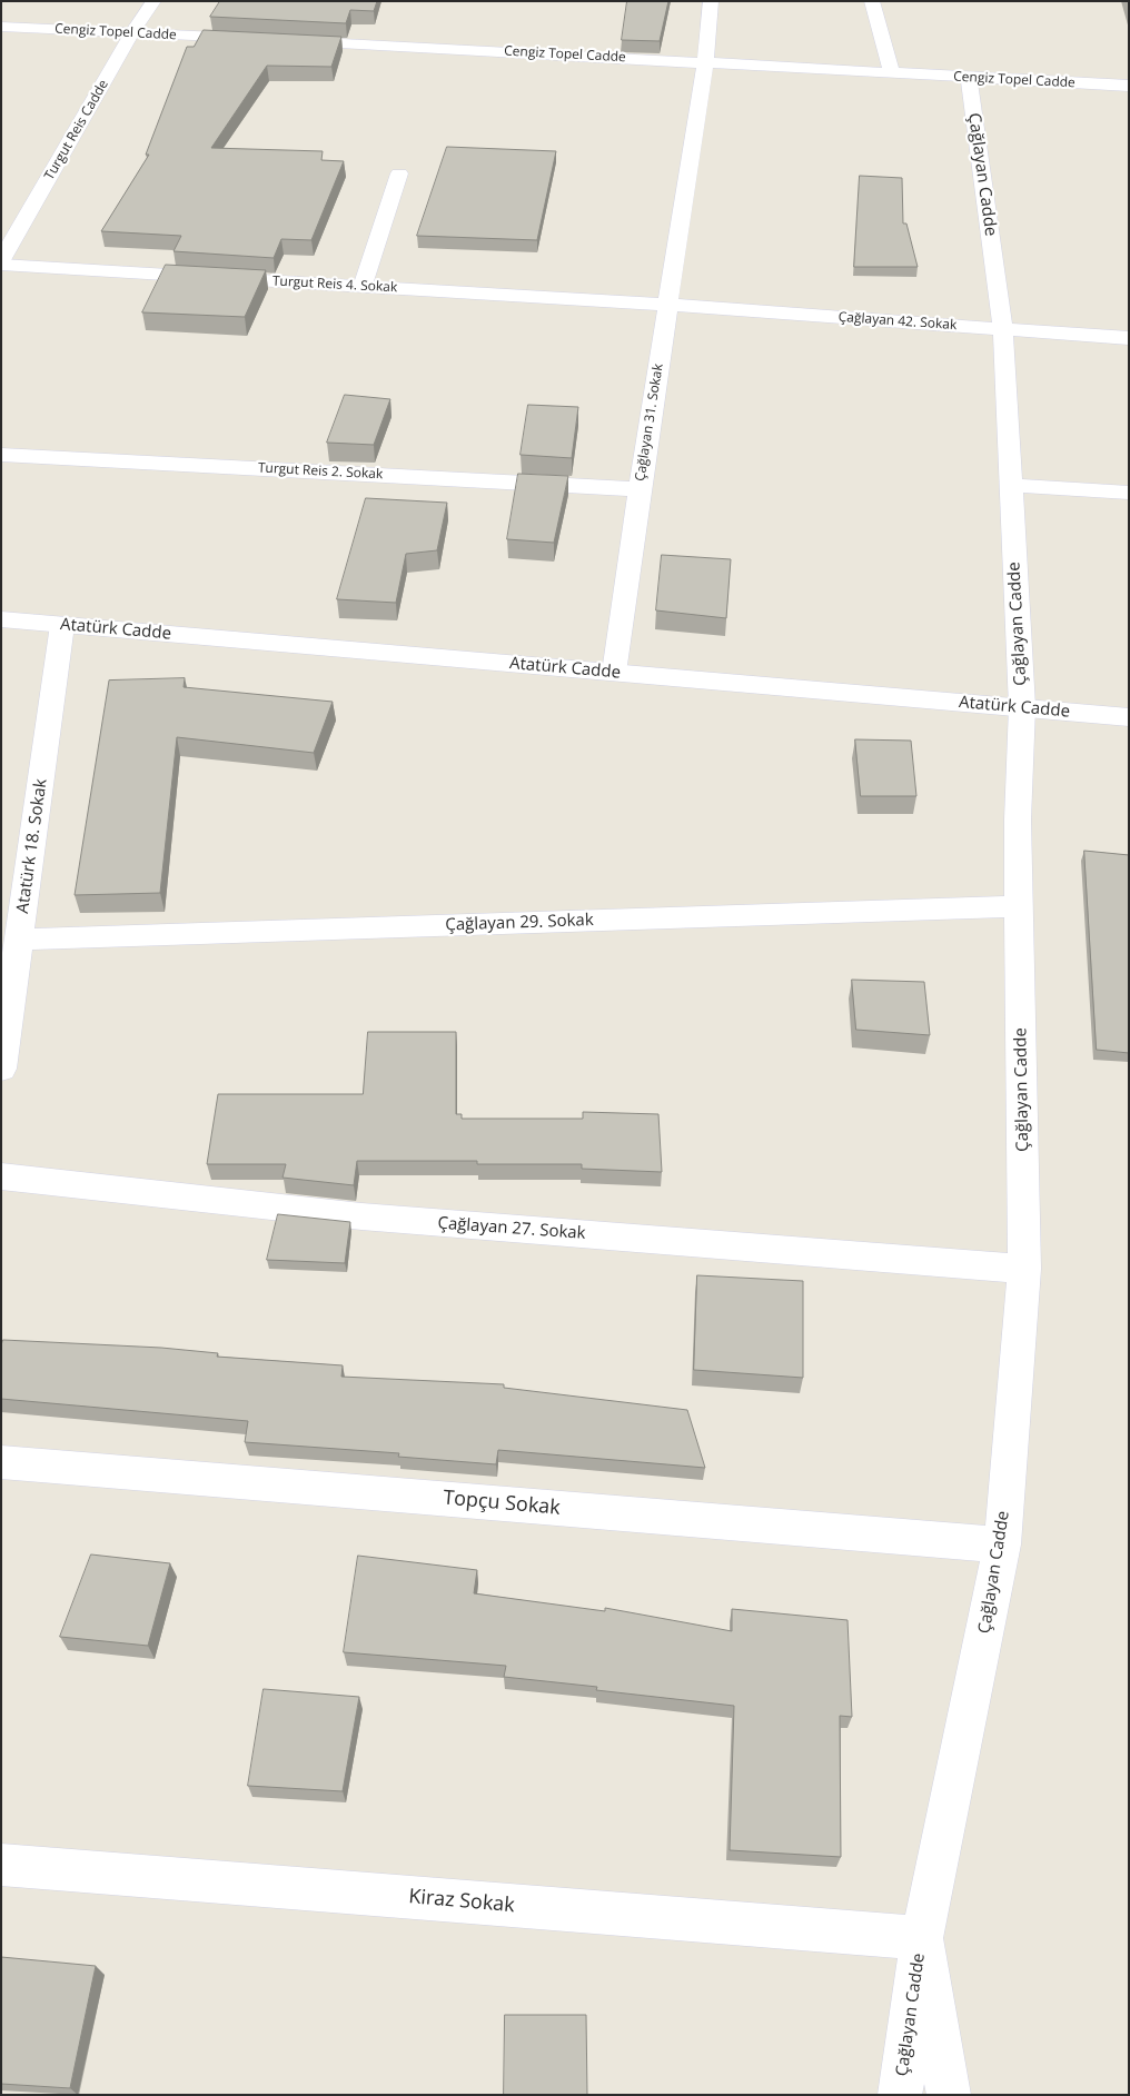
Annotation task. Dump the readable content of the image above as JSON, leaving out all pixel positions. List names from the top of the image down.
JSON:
{
  "streets": {
    "street": [
      "Cengiz Topel Cadde",
      "Turgut Reis Cadde",
      "Çağlayan Cadde",
      "Turgut Reis 4. Sokak",
      "Çağlayan 42. Sokak",
      "Çağlayan 31. Sokak",
      "Turgut Reis 2. Sokak",
      "Atatürk Cadde",
      "Atatürk 18. Sokak",
      "Çağlayan 29. Sokak",
      "Çağlayan 27. Sokak",
      "Topçu Sokak",
      "Kiraz Sokak"
    ]
  },
  "crossings": [
    ["Cengiz Topel Cadde", "Turgut Reis Cadde"],
    ["Cengiz Topel Cadde", "Çağlayan Cadde"],
    ["Cengiz Topel Cadde", "Çağlayan 31. Sokak"],
    ["Turgut Reis Cadde", "Turgut Reis 4. Sokak"],
    ["Çağlayan Cadde", "Çağlayan 42. Sokak"],
    ["Çağlayan Cadde", "Atatürk Cadde"],
    ["Çağlayan Cadde", "Çağlayan 29. Sokak"],
    ["Çağlayan Cadde", "Çağlayan 27. Sokak"],
    ["Çağlayan Cadde", "Topçu Sokak"],
    ["Çağlayan Cadde", "Kiraz Sokak"],
    ["Turgut Reis 4. Sokak", "Çağlayan 42. Sokak"],
    ["Turgut Reis 4. Sokak", "Çağlayan 31. Sokak"],
    ["Çağlayan 42. Sokak", "Çağlayan 31. Sokak"],
    ["Çağlayan 31. Sokak", "Turgut Reis 2. Sokak"],
    ["Çağlayan 31. Sokak", "Atatürk Cadde"],
    ["Atatürk Cadde", "Atatürk 18. Sokak"],
    ["Atatürk 18. Sokak", "Çağlayan 29. Sokak"]
  ]
}
